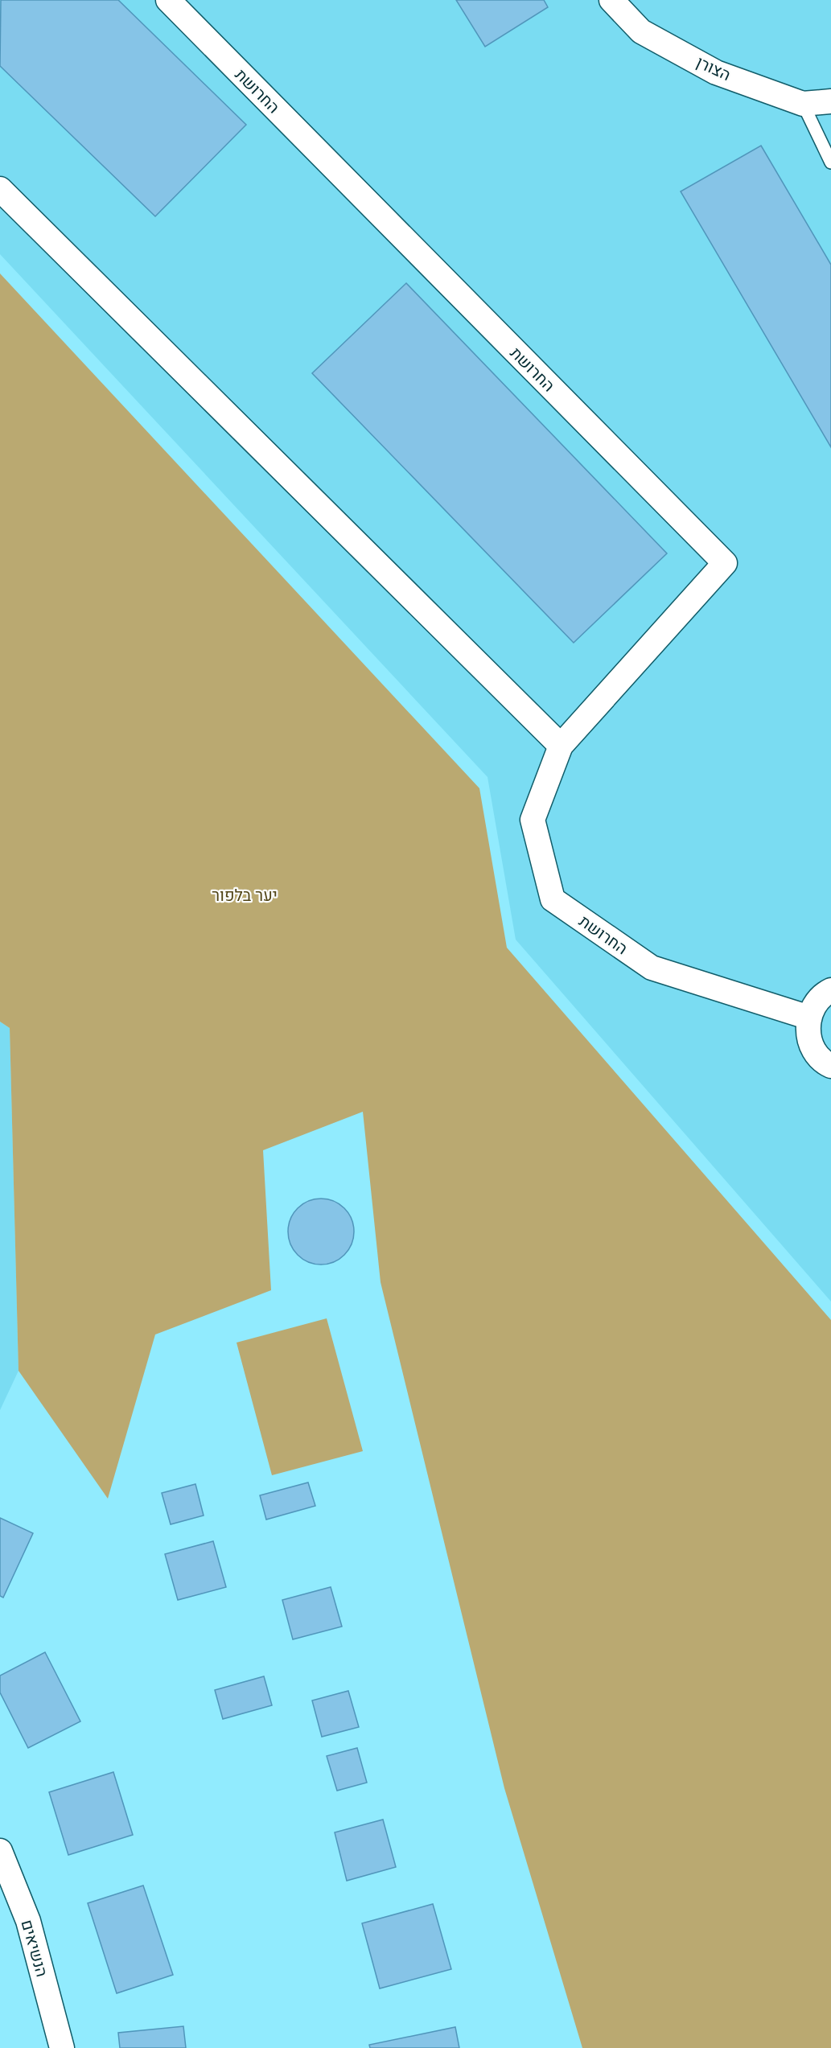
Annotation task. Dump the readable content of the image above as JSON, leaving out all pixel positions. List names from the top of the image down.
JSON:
{
  "streets": {
    "street": ["הצורן", "החרושת", "הנשיאים"]
  },
  "parks": ["יער בלפור"]
}
